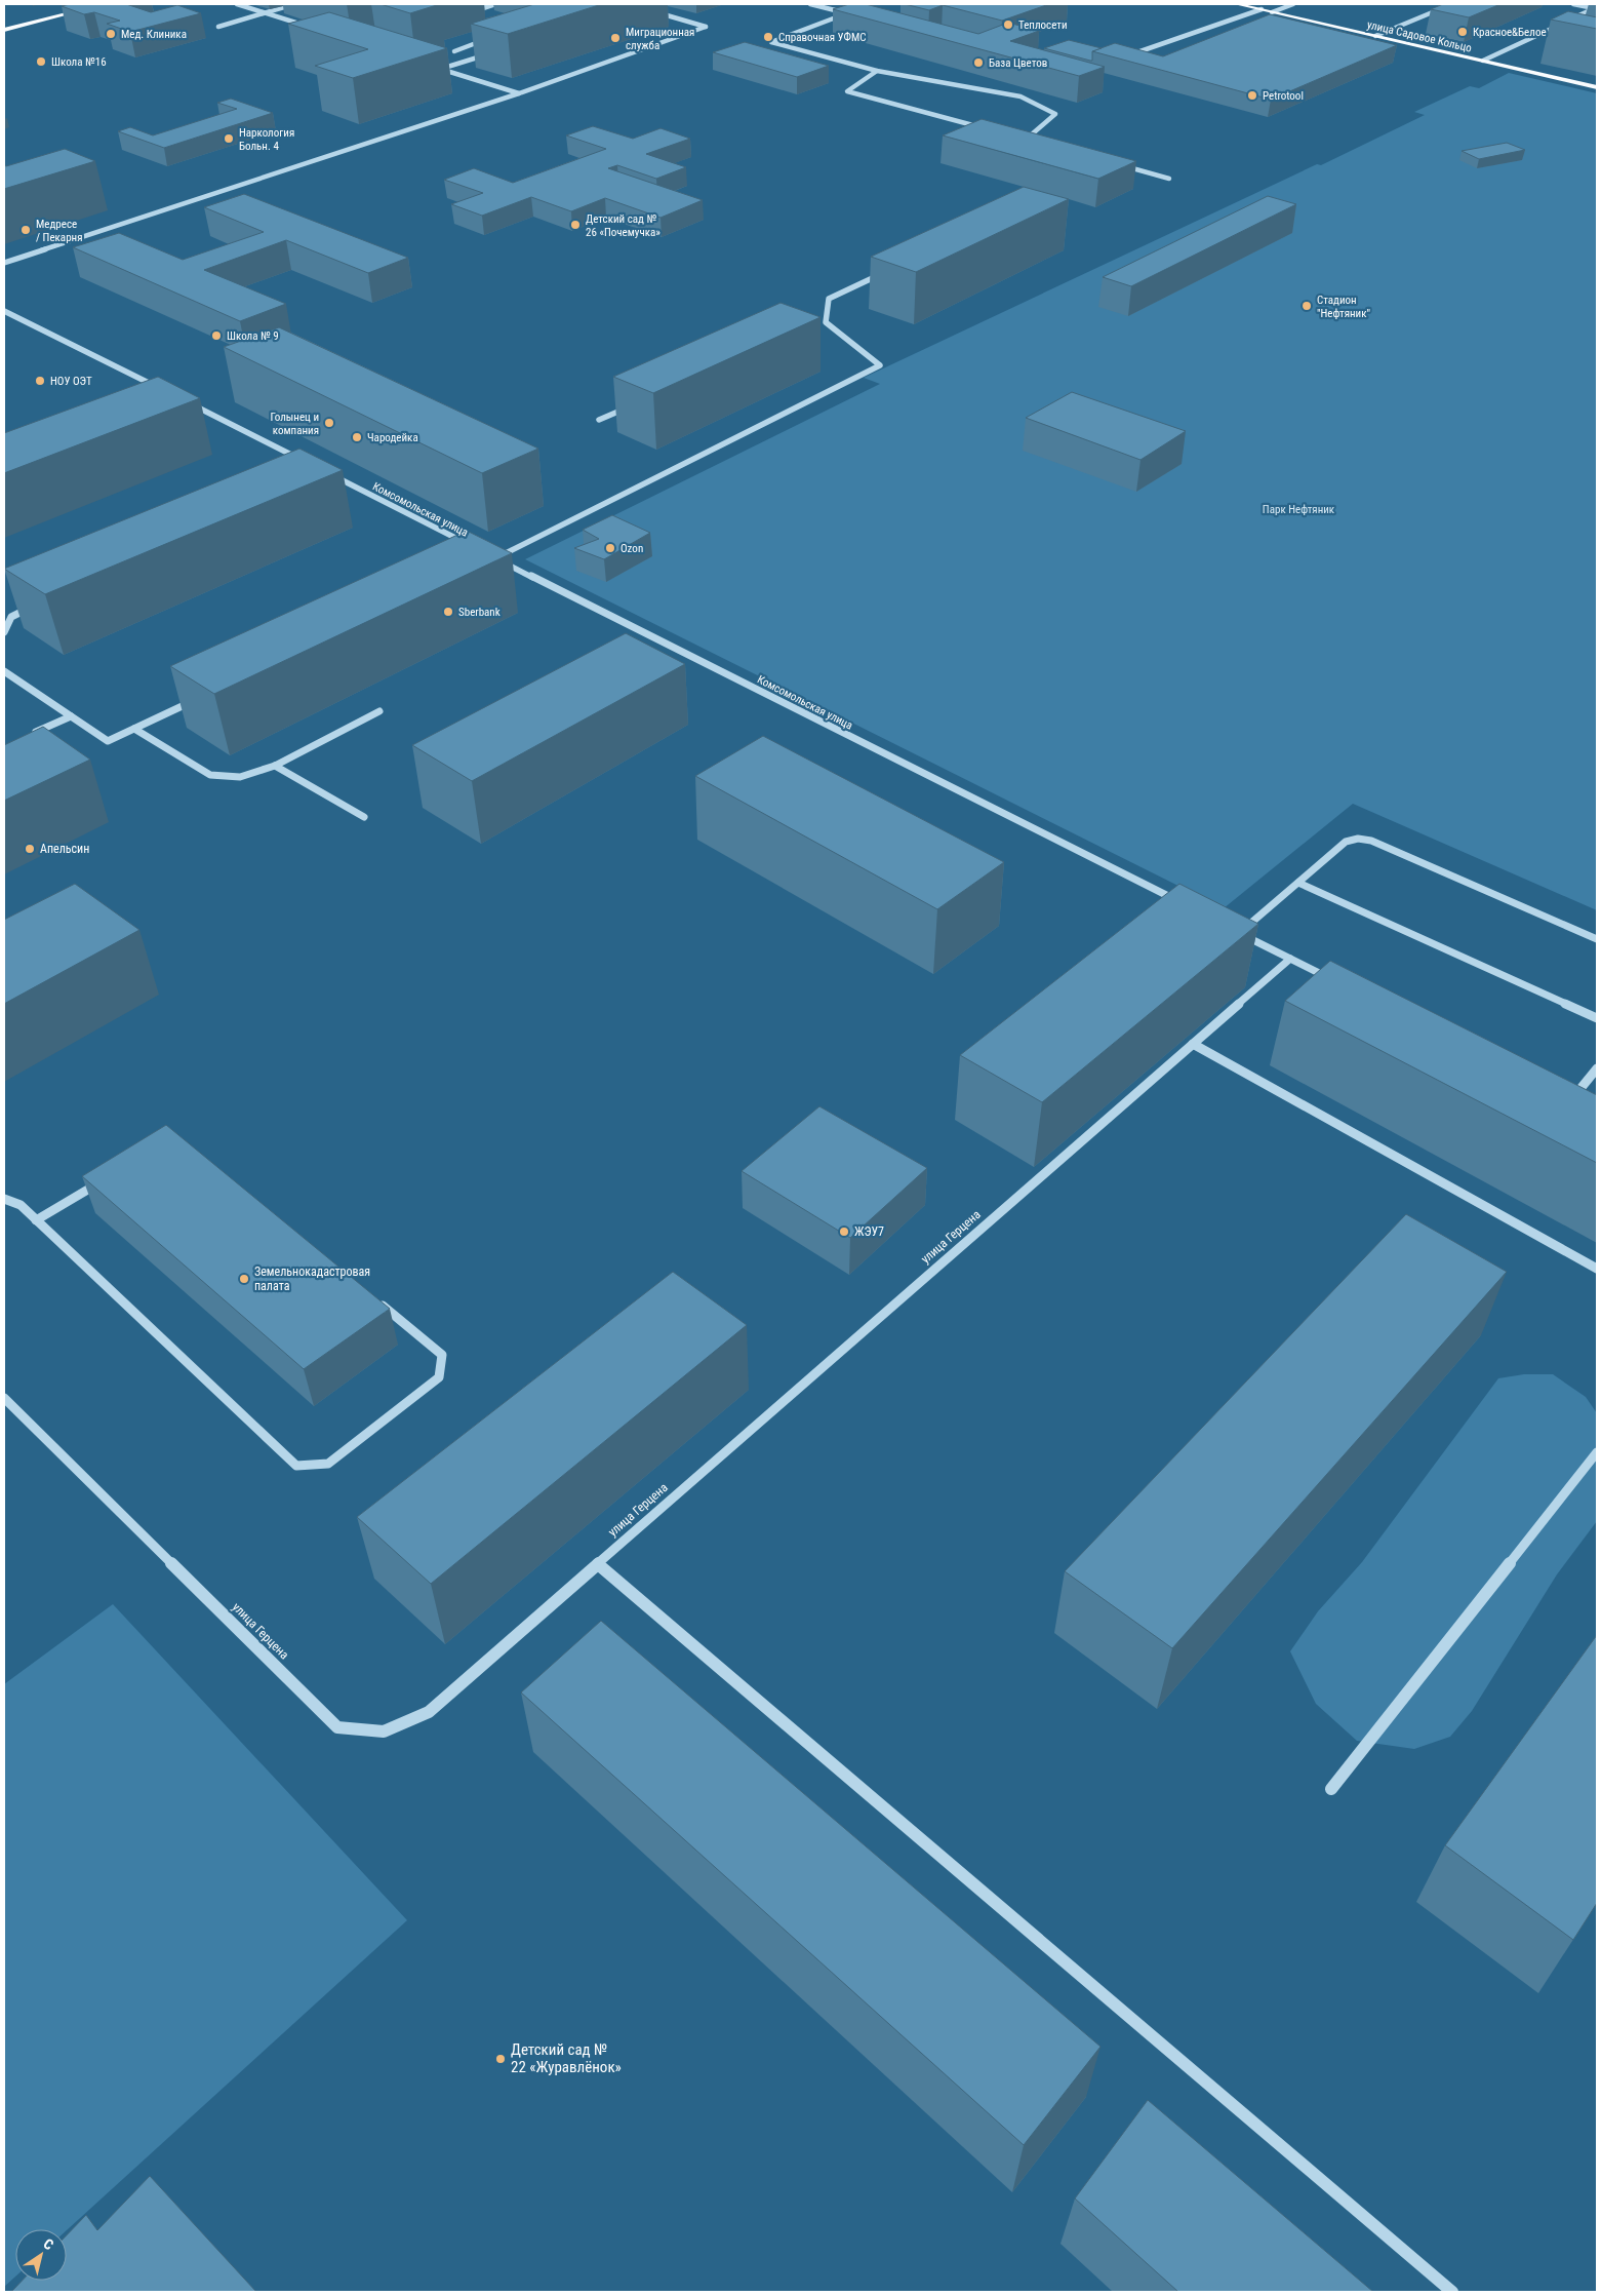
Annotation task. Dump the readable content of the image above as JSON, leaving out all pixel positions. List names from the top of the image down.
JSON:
{
  "streets": {
    "main road": ["улица Садовое Кольцо"],
    "street": ["Комсомольская улица", "улица Герцена"]
  },
  "parks": ["Парк Нефтяник"],
  "places": [
    "Теплосети",
    "Красное&Белое",
    "Мед. Клиника",
    "Справочная УФМС",
    "Миграционная служба",
    "Школа №16",
    "База Цветов",
    "Petrotool",
    "Наркология Больн. 4",
    "Детский сад № 26 «Почемучка»",
    "Медресе / Пекарня",
    "Стадион \"Нефтяник\"",
    "Школа № 9",
    "НОУ ОЭТ",
    "Голынец и компания",
    "Чародейка",
    "Ozon",
    "Sberbank",
    "Апельсин",
    "ЖЭУ7",
    "Земельнокадастровая палата",
    "Детский сад № 22 «Журавлёнок»"
  ],
  "north": "top right"
}
